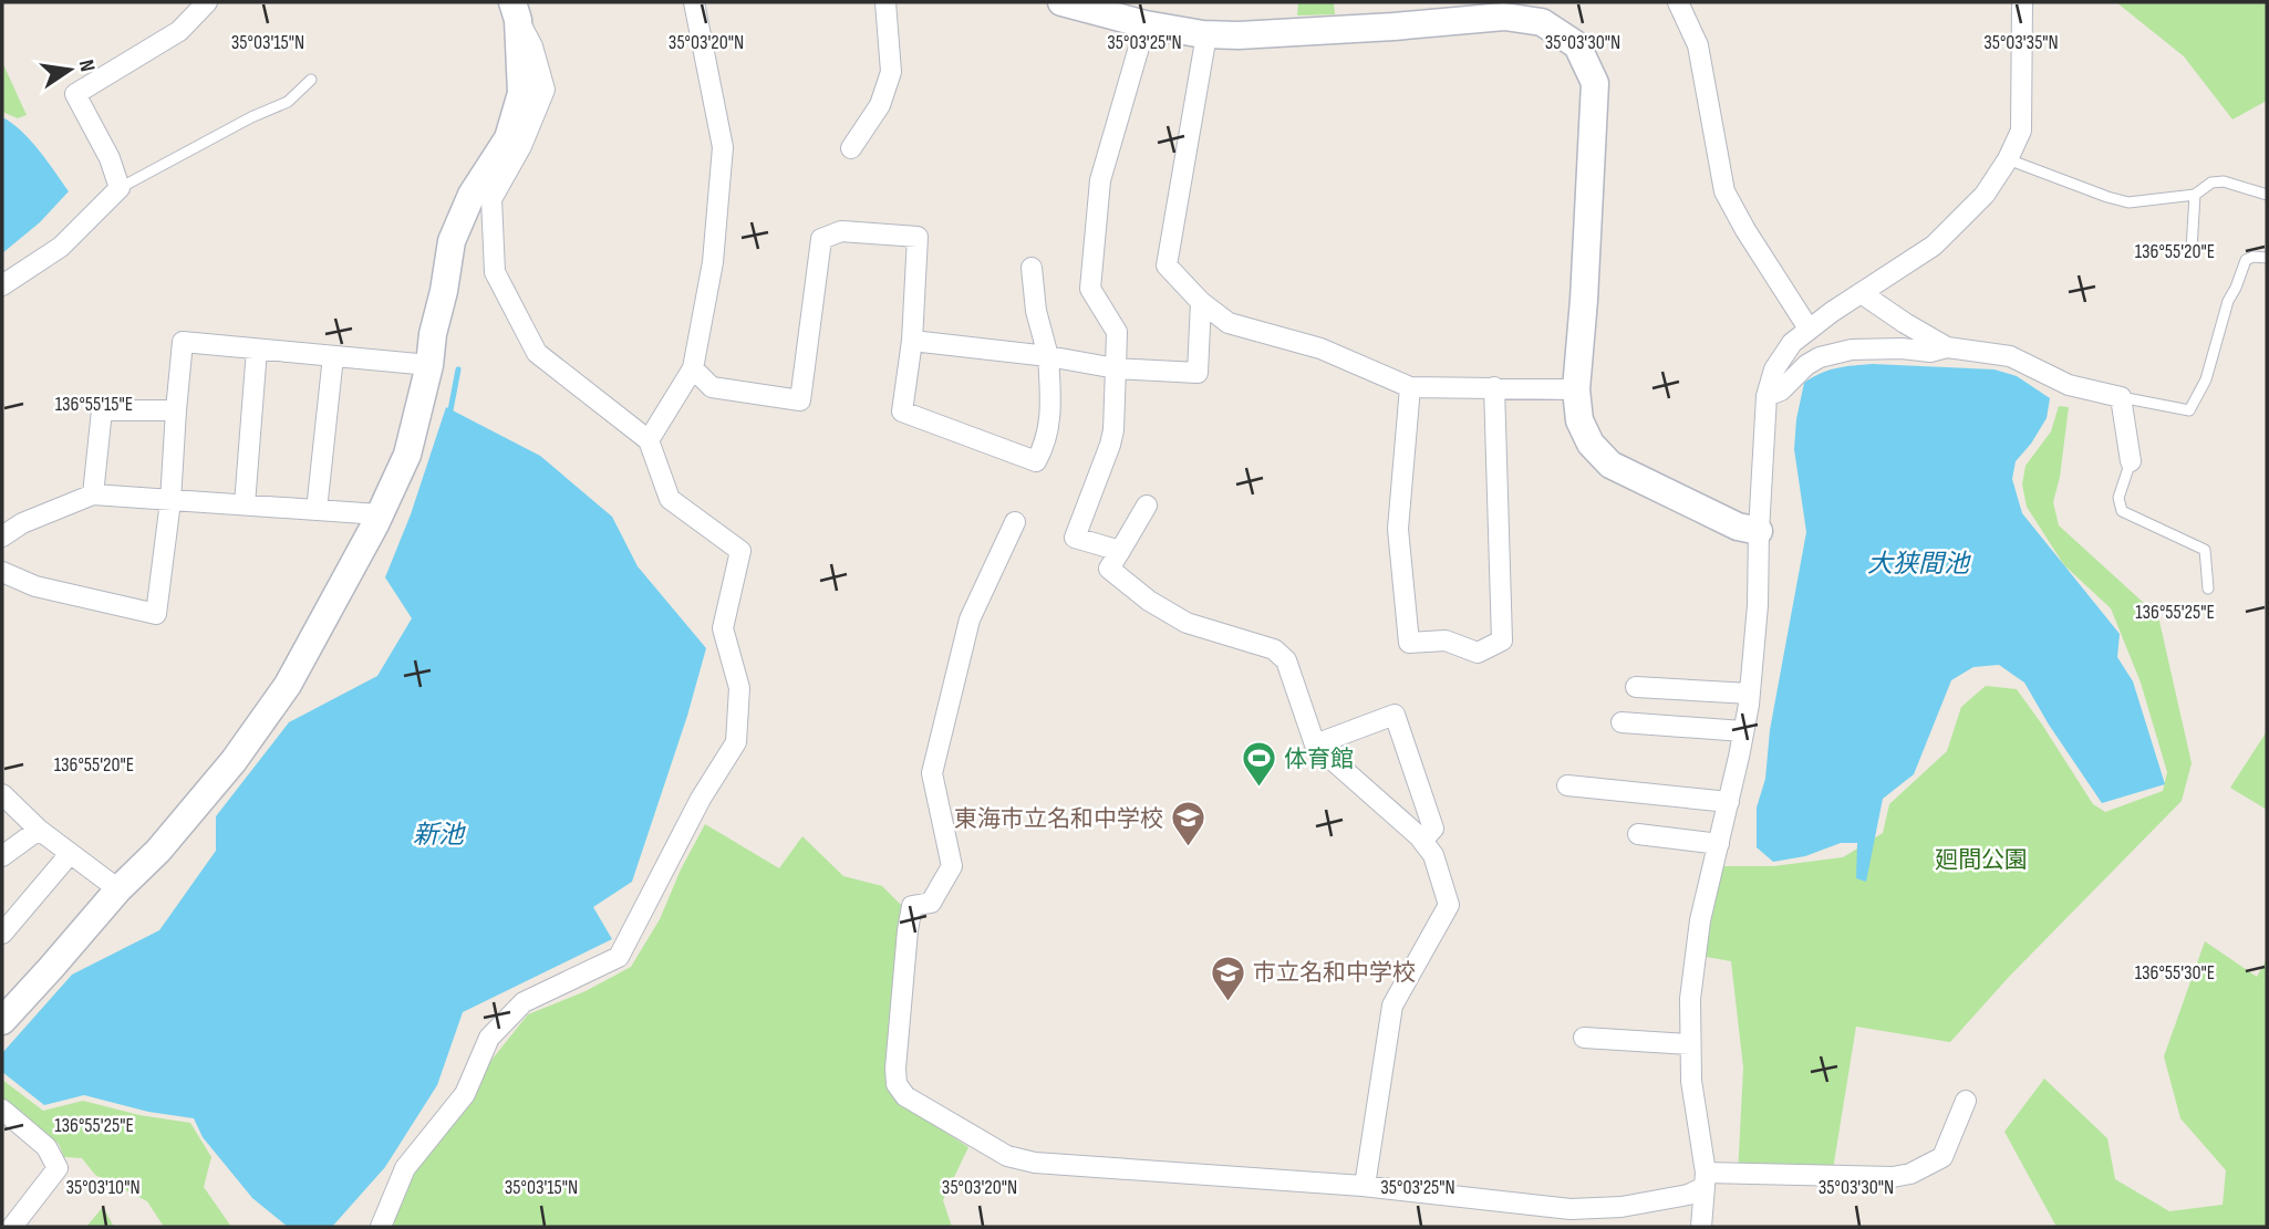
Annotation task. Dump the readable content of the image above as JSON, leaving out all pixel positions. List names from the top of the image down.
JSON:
{
  "water": ["大狭間池", "新池"],
  "parks": ["廻間公園"],
  "places": {
    "sports": ["体育館"],
    "school or university": ["東海市立名和中学校", "市立名和中学校"]
  },
  "north": "right",
  "coordinates": [
    "35°03'15\"N",
    "35°03'20\"N",
    "35°03'25\"N",
    "35°03'30\"N",
    "35°03'35\"N",
    "136°55'20\"E",
    "136°55'15\"E",
    "136°55'25\"E",
    "136°55'30\"E",
    "35°03'10\"N"
  ]
}
